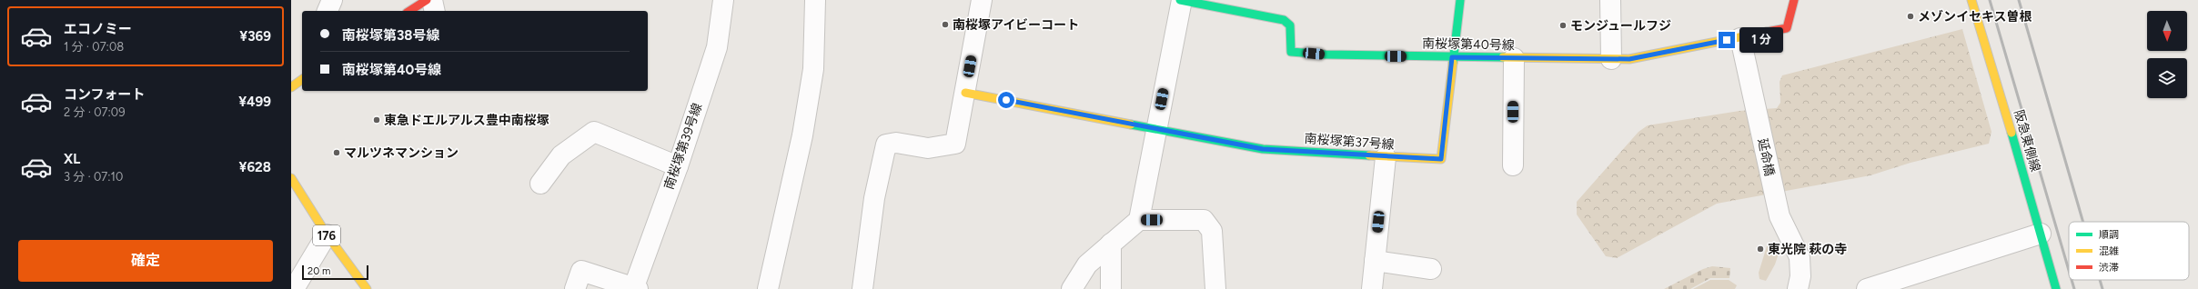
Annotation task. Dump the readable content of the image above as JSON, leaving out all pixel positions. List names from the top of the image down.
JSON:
{
  "streets": {
    "main road": [
      "南桜塚第40号線",
      "阪急東側線",
      "南桜塚第37号線",
      "176"
    ],
    "street": ["南桜塚第39号線", "延命橋"]
  },
  "crossings": [
    ["南桜塚第40号線", "南桜塚第37号線"],
    ["南桜塚第40号線", "延命橋"]
  ],
  "places": [
    "メゾンイセキス曽根",
    "南桜塚アイビーコート",
    "モンジュールフジ",
    "東急ドエルアルス豊中南桜塚",
    "マルツネマンション",
    "東光院 萩の寺"
  ],
  "legend": ["順調", "混雑", "渋滞"],
  "scale_bar": "20 m",
  "north": "bottom",
  "page": {
    "list": [
      {
        "name": "エコノミー",
        "note": "1 分 · 07:08",
        "value": "¥369"
      },
      {
        "name": "コンフォート",
        "note": "2 分 · 07:09",
        "value": "¥499"
      },
      {
        "name": "XL",
        "note": "3 分 · 07:10",
        "value": "¥628"
      }
    ],
    "banner": ["南桜塚第38号線", "南桜塚第40号線"],
    "bubble": "1 分",
    "buttons": "確定",
    "scale": "20 m"
  }
}
